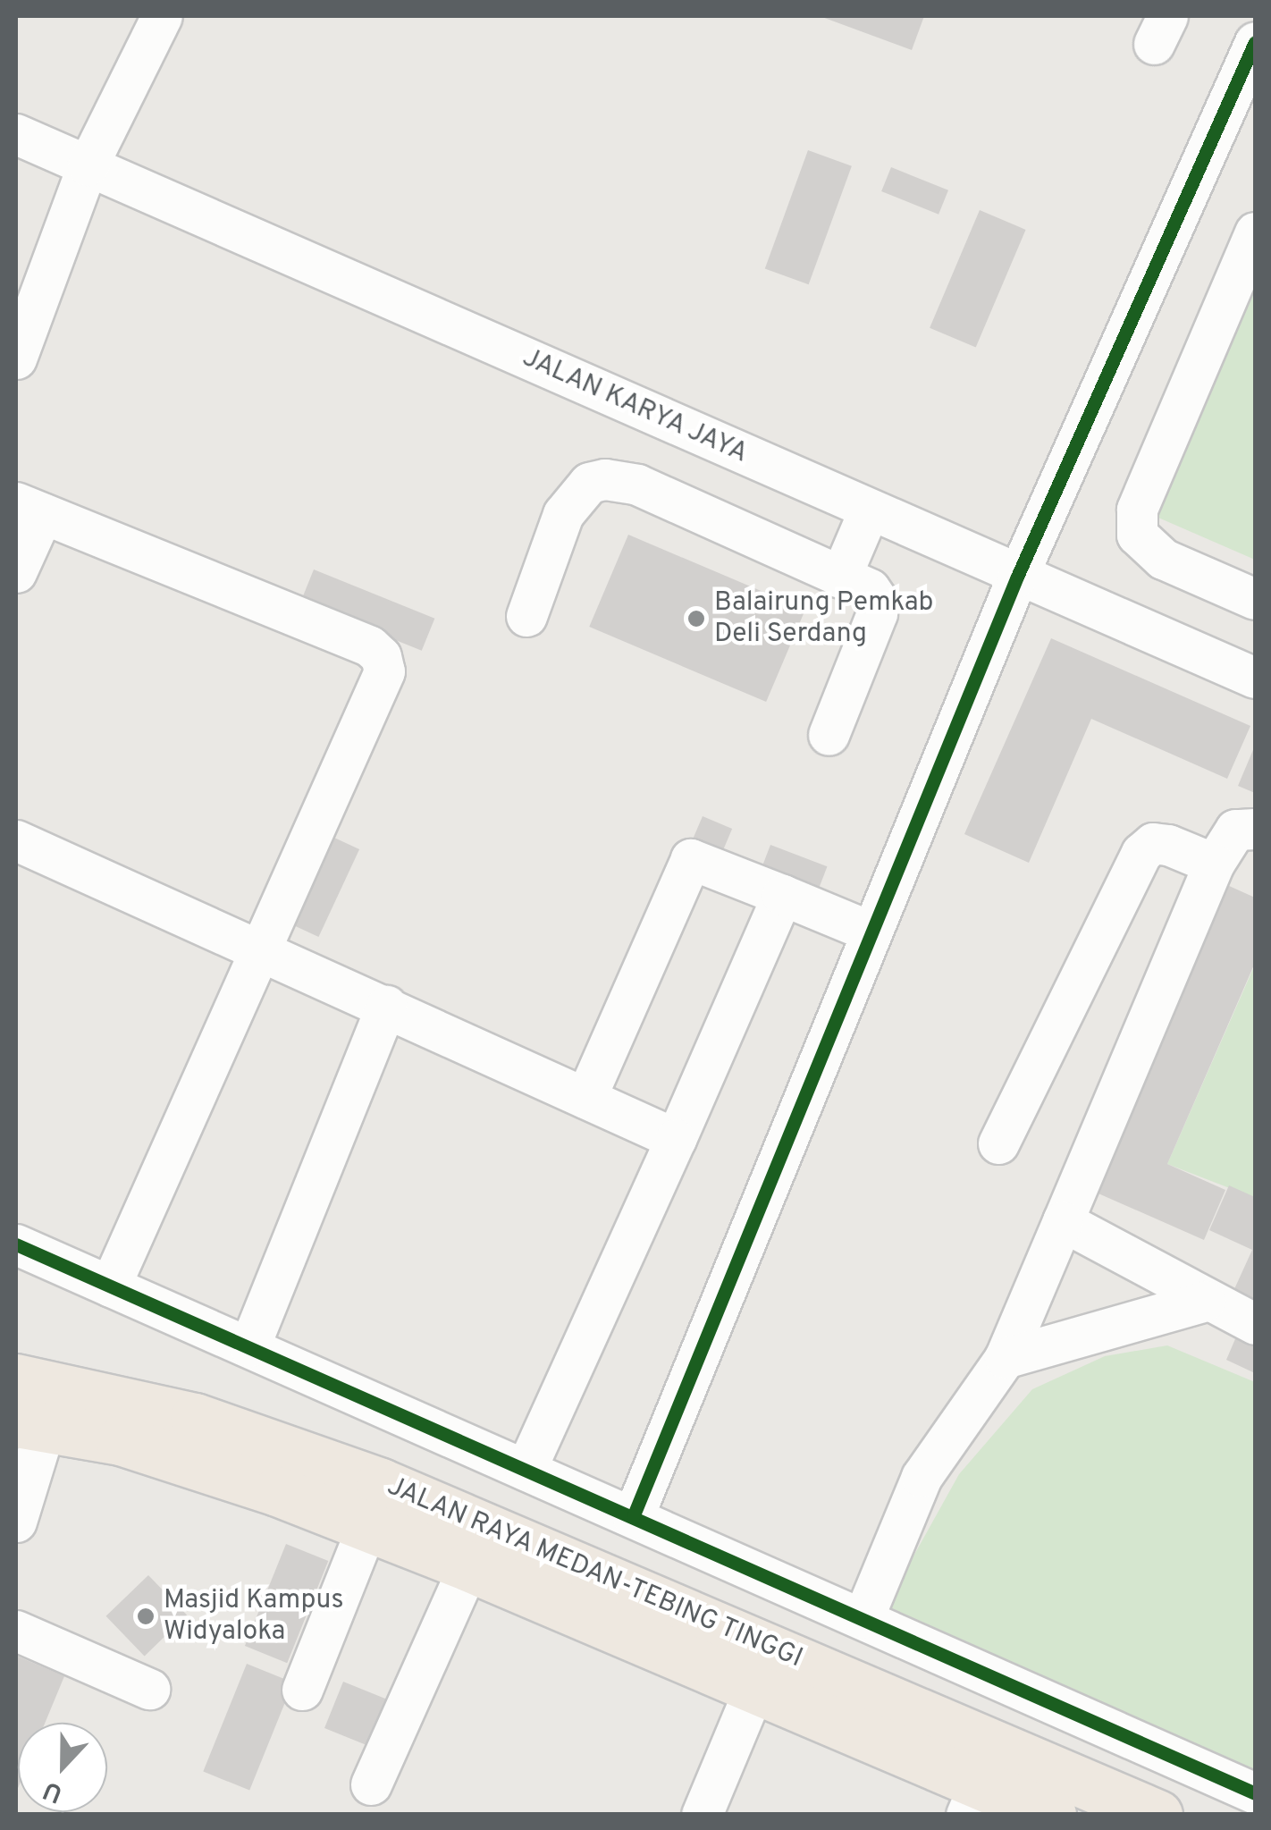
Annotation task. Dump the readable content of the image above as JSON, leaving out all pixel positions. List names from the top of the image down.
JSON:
{
  "streets": {
    "highway": ["JALAN RAYA MEDAN-TEBING TINGGI"],
    "street": ["JALAN KARYA JAYA"]
  },
  "places": ["Balairung Pemkab Deli Serdang", "Masjid Kampus Widyaloka"],
  "north": "bottom"
}
